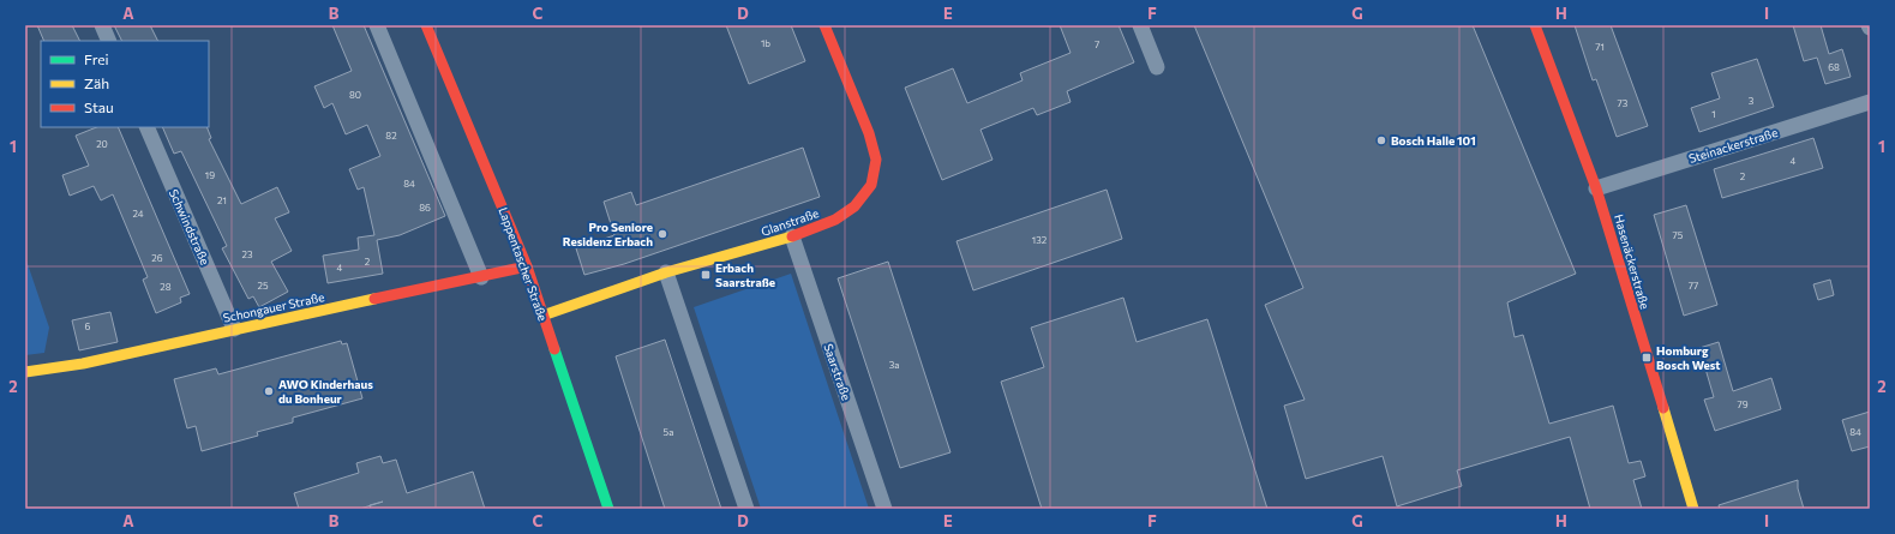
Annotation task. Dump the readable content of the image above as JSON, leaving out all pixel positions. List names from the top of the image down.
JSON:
{
  "streets": {
    "street": [
      "Steinackerstraße",
      "Glanstraße",
      "Schwindstraße",
      "Hasenäckerstraße",
      "Lappentascher Straße",
      "Schongauer Straße",
      "Saarstraße"
    ]
  },
  "crossings": [
    ["Steinackerstraße", "Hasenäckerstraße"],
    ["Glanstraße", "Lappentascher Straße"],
    ["Glanstraße", "Saarstraße"],
    ["Schwindstraße", "Schongauer Straße"],
    ["Lappentascher Straße", "Schongauer Straße"]
  ],
  "places": {
    "other": ["Bosch Halle 101", "Pro Seniore Residenz Erbach", "AWO Kinderhaus du Bonheur"],
    "transit": ["Erbach Saarstraße", "Homburg Bosch West"]
  },
  "house_numbers": [
    "1b",
    "7",
    "71",
    "68",
    "80",
    "3",
    "73",
    "1",
    "82",
    "20",
    "4",
    "19",
    "2",
    "84",
    "21",
    "86",
    "24",
    "75",
    "132",
    "23",
    "26",
    "2",
    "4",
    "25",
    "77",
    "28",
    "6",
    "3a",
    "79",
    "5a",
    "84"
  ],
  "legend": ["Frei", "Zäh", "Stau"],
  "grid": {
    "columns": [
      "A",
      "B",
      "C",
      "D",
      "E",
      "F",
      "G",
      "H",
      "I"
    ],
    "rows": ["1", "2"]
  }
}
